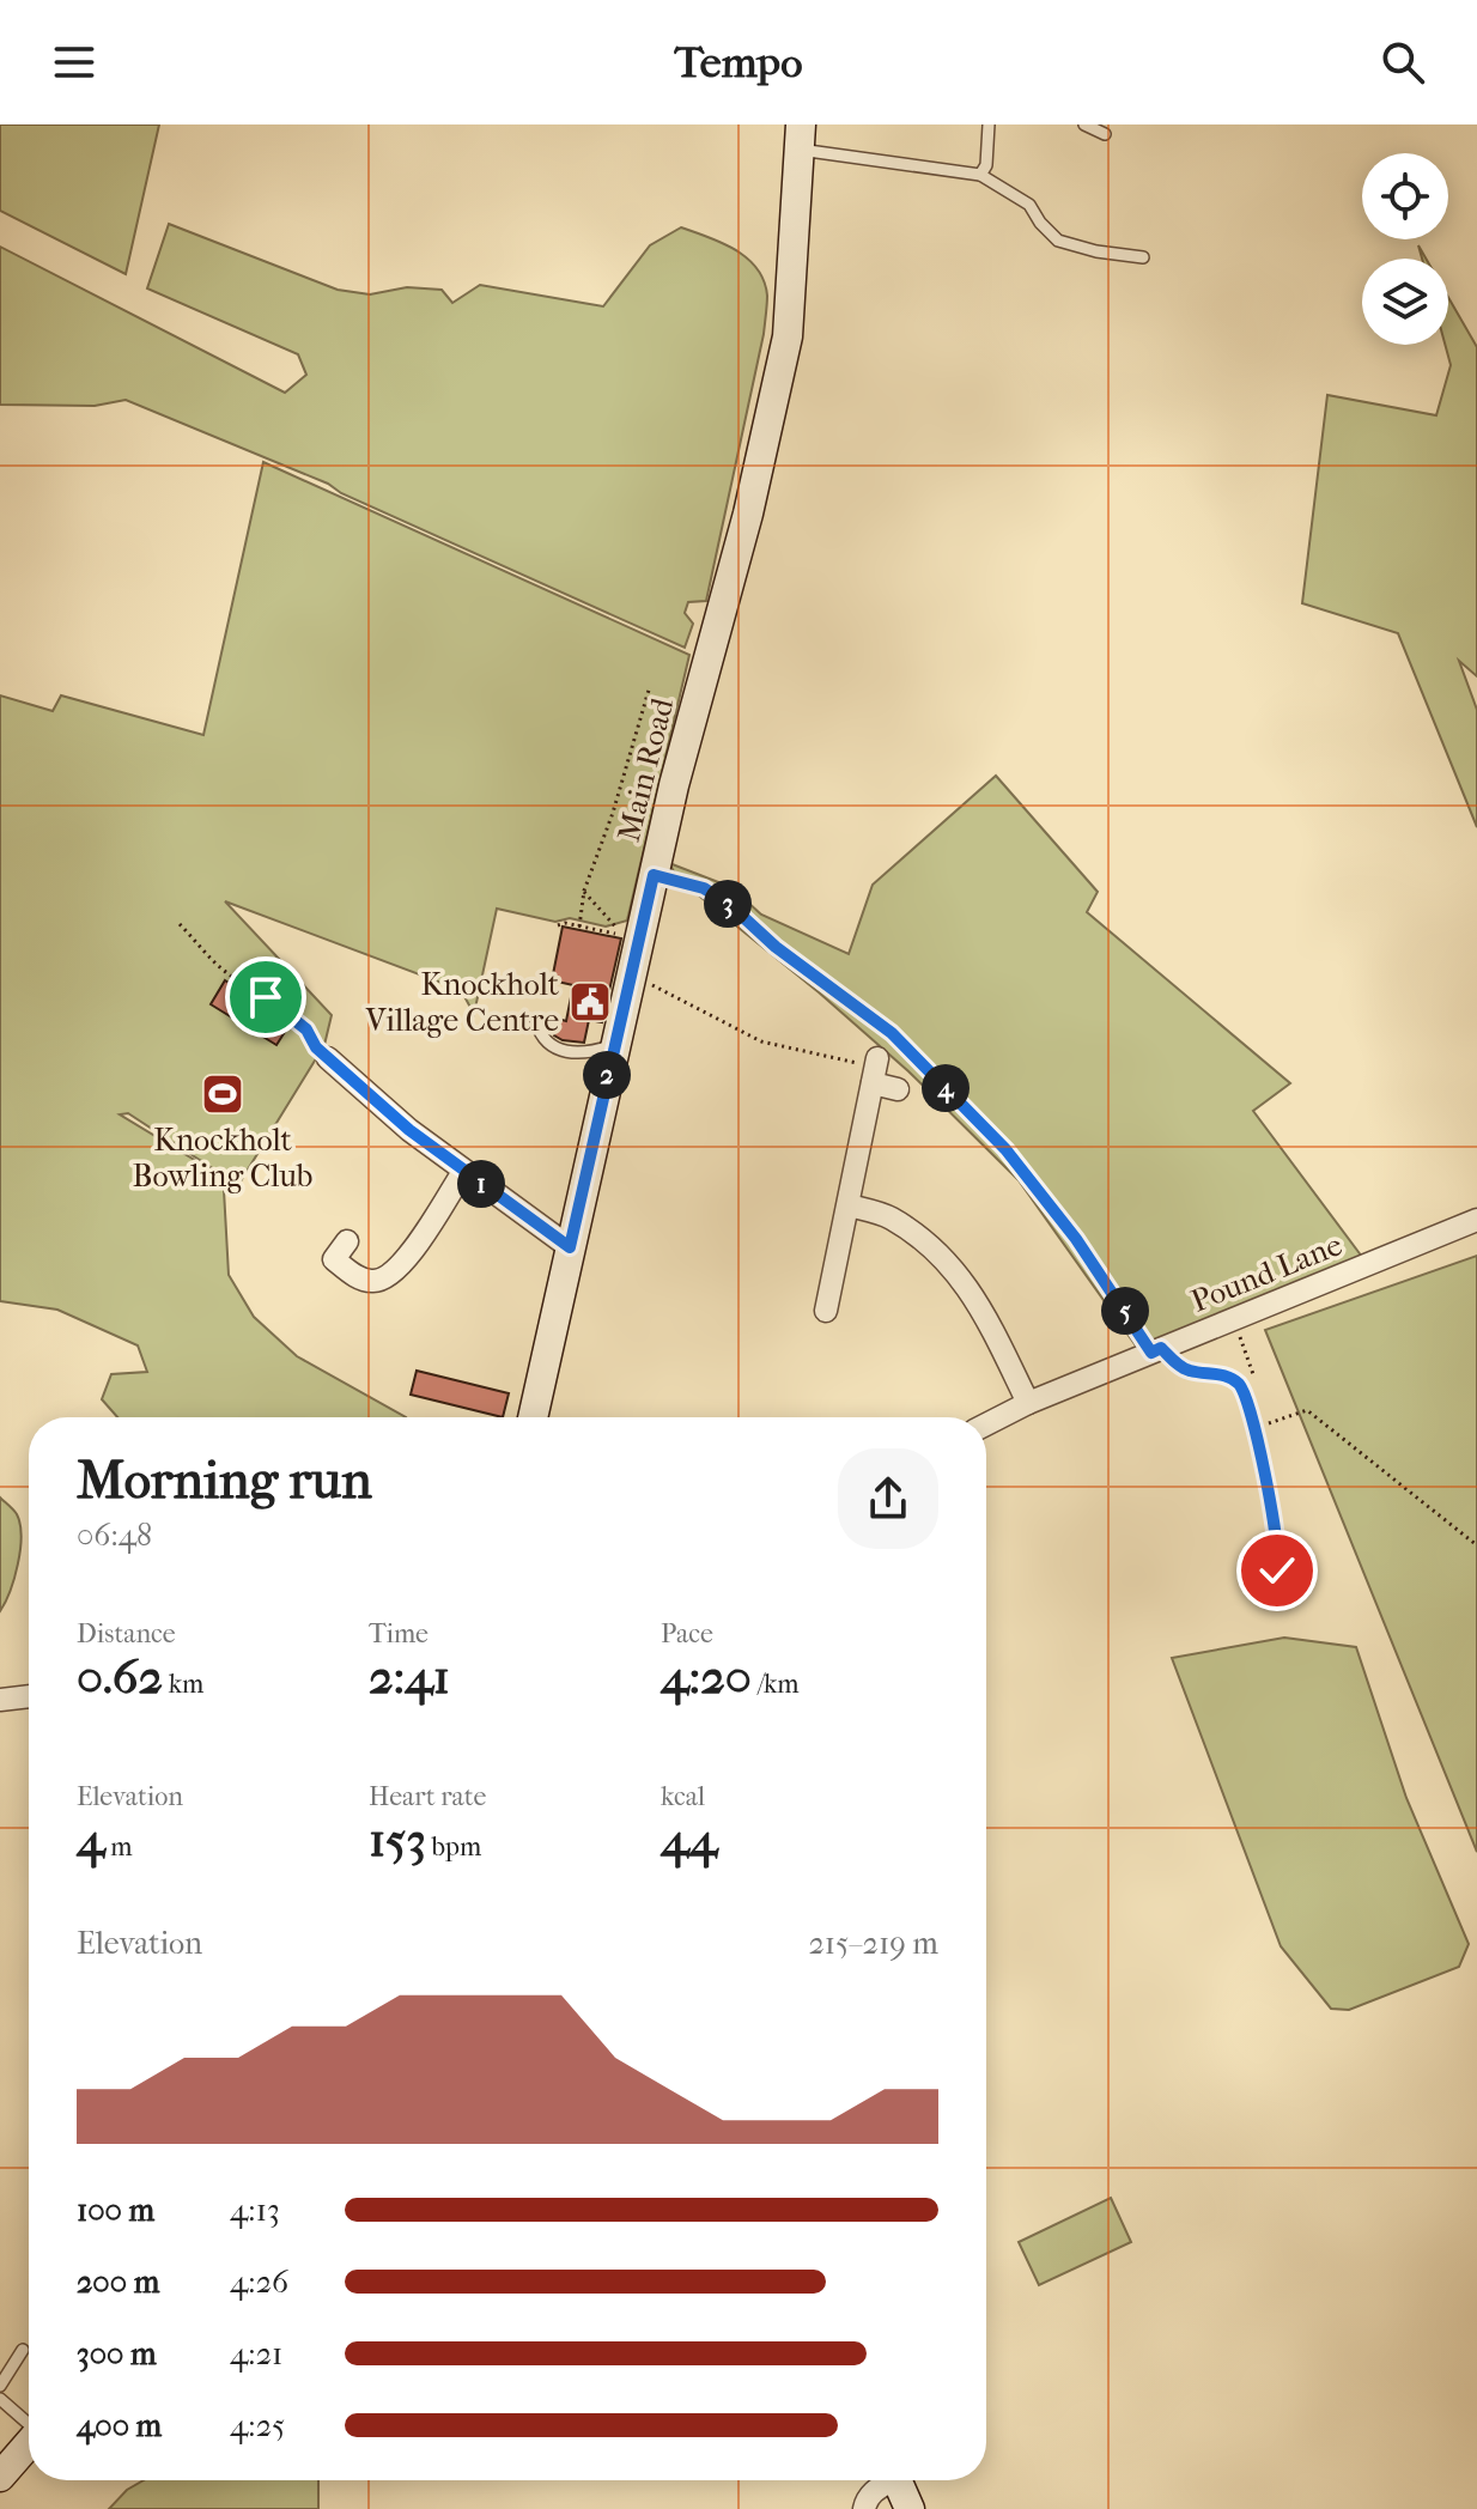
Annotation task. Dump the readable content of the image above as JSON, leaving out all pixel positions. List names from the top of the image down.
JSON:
{
  "streets": {
    "street": ["Main Road", "Pound Lane"]
  },
  "places": {
    "public building": ["Knockholt Village Centre"],
    "sports": ["Knockholt Bowling Club"]
  },
  "page": {
    "header": "Tempo",
    "pins": [
      "3",
      "2",
      "4",
      "1",
      "5"
    ],
    "heading": ["Morning run", "06:48"],
    "stats": [
      ["Distance", "0.62 km"],
      ["Time", "2:41"],
      ["Pace", "4:20 /km"],
      ["Elevation", "4 m"],
      ["Heart rate", "153 bpm"],
      ["kcal", "44"]
    ],
    "chart": ["Elevation", "215–219 m"],
    "list": [
      {
        "name": "100 m",
        "note": "4:13"
      },
      {
        "name": "200 m",
        "note": "4:26"
      },
      {
        "name": "300 m",
        "note": "4:21"
      },
      {
        "name": "400 m",
        "note": "4:25"
      }
    ]
  }
}
